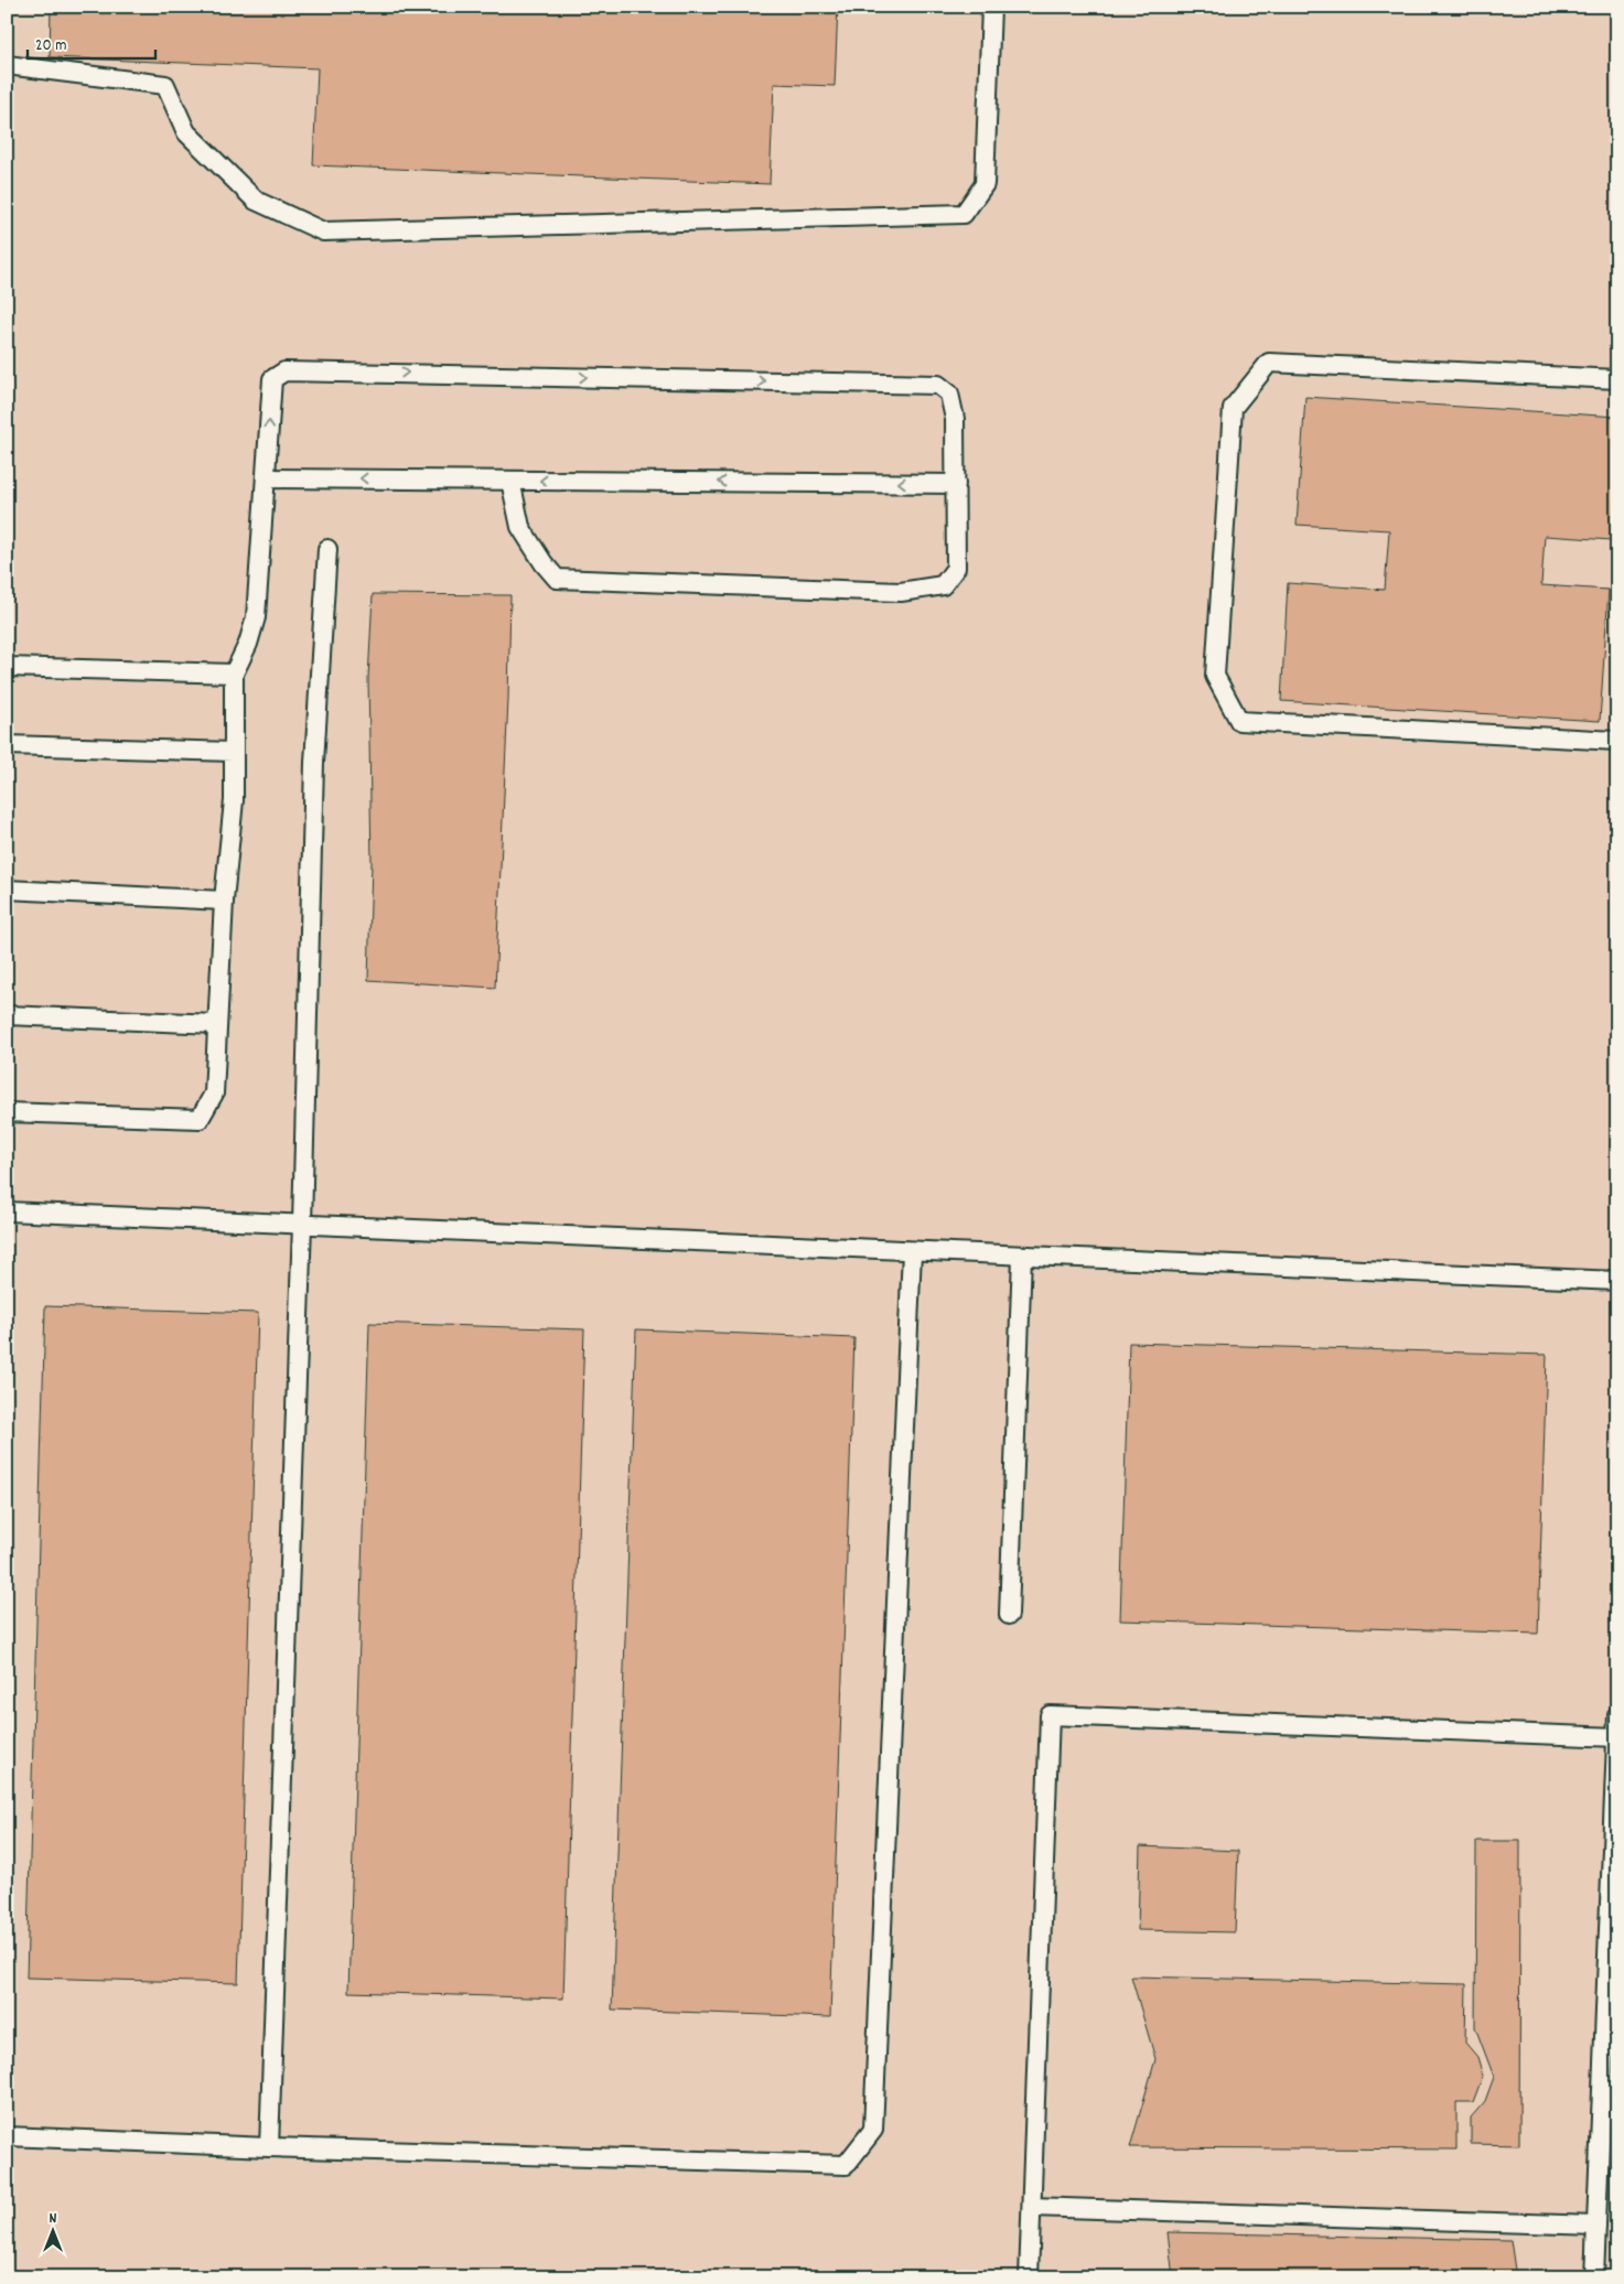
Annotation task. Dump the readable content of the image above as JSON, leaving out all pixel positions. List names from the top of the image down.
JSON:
{
  "scale_bar": "20 m",
  "north": "top"
}
